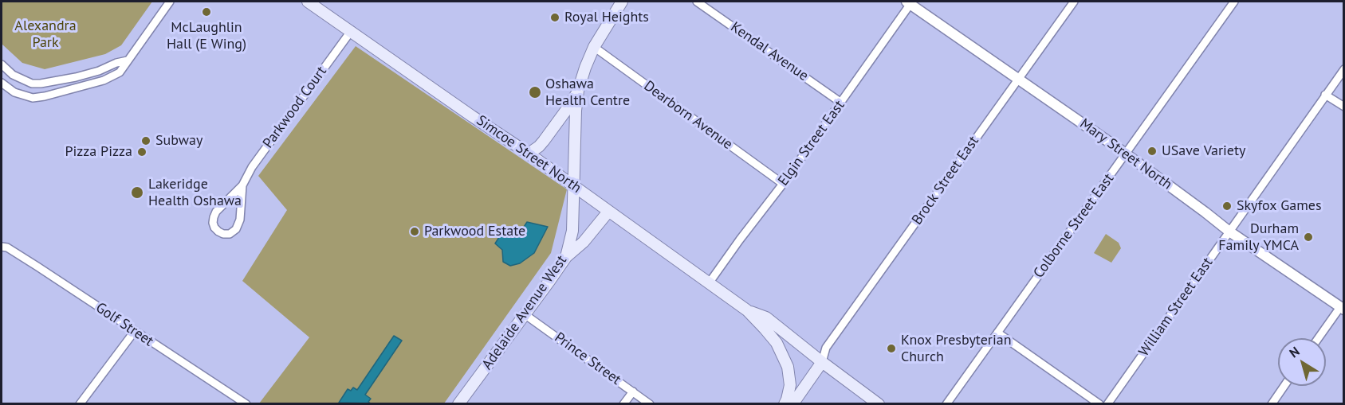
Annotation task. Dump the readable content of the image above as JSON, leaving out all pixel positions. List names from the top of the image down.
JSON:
{
  "streets": {
    "main road": ["Simcoe Street North", "Adelaide Avenue West"],
    "street": [
      "Kendal Avenue",
      "Parkwood Court",
      "Dearborn Avenue",
      "Elgin Street East",
      "Mary Street North",
      "Brock Street East",
      "Colborne Street East",
      "William Street East",
      "Golf Street",
      "Prince Street"
    ]
  },
  "crossings": [
    ["Kendal Avenue", "Elgin Street East"],
    ["Parkwood Court", "Simcoe Street North"],
    ["Dearborn Avenue", "Elgin Street East"],
    ["Elgin Street East", "Simcoe Street North"],
    ["Elgin Street East", "Mary Street North"],
    ["Simcoe Street North", "Brock Street East"],
    ["Simcoe Street North", "Adelaide Avenue West"],
    ["Mary Street North", "Brock Street East"],
    ["Mary Street North", "Colborne Street East"],
    ["Mary Street North", "William Street East"],
    ["Adelaide Avenue West", "Prince Street"]
  ],
  "parks": ["Alexandra Park"],
  "places": [
    "McLaughlin Hall (E Wing)",
    "Royal Heights",
    "Oshawa Health Centre",
    "Subway",
    "USave Variety",
    "Pizza Pizza",
    "Lakeridge Health Oshawa",
    "Skyfox Games",
    "Parkwood Estate",
    "Durham Family YMCA",
    "Knox Presbyterian Church"
  ],
  "north": "top left"
}
